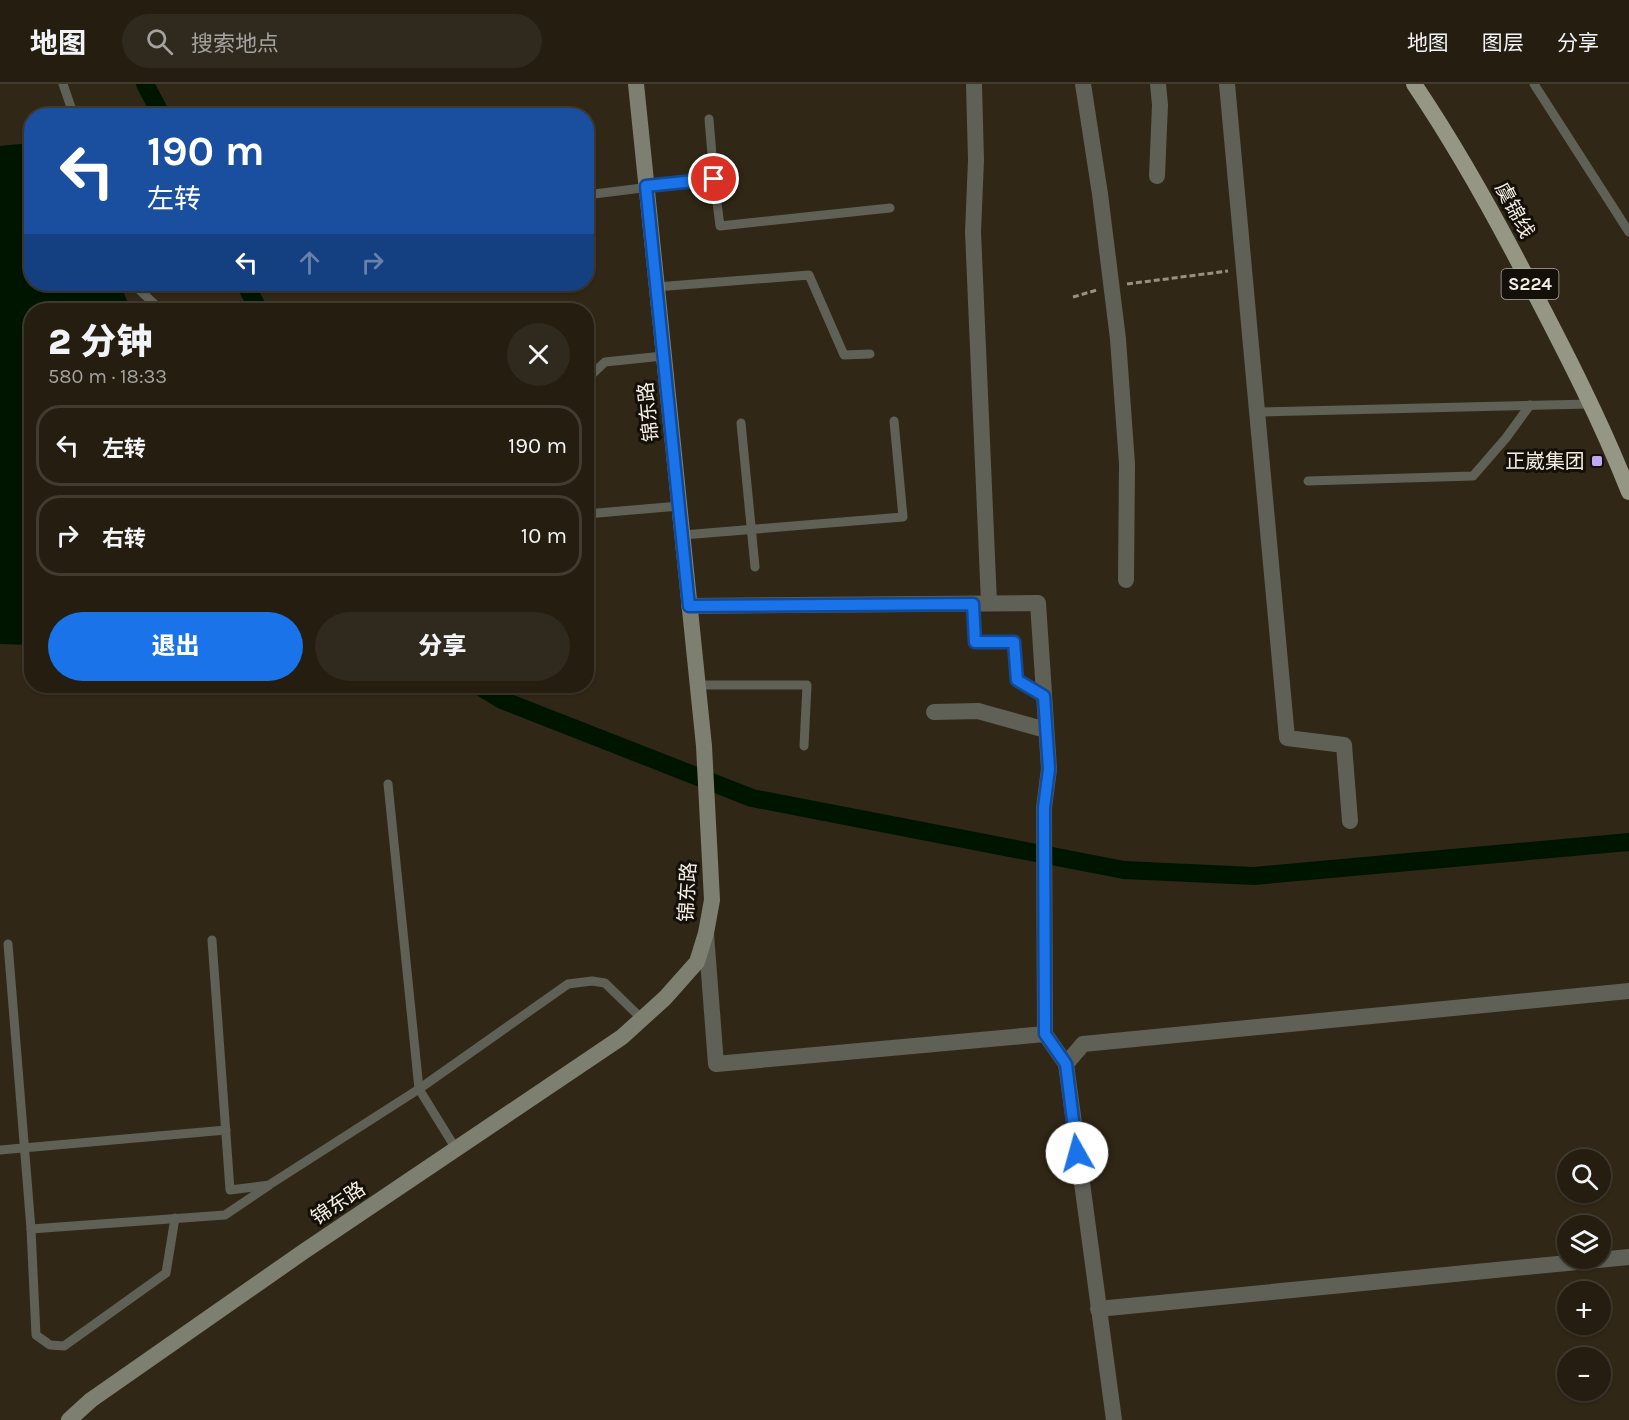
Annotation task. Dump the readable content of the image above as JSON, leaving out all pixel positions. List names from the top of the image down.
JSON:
{
  "streets": {
    "main road": ["虞锦线", "S224", "锦东路"]
  },
  "places": {
    "transit": ["正崴集团"]
  },
  "page": {
    "header": "地图",
    "search": "搜索地点",
    "nav": ["地图", "图层", "分享"],
    "turn": ["190 m", "左转"],
    "heading": ["2 分钟", "580 m · 18:33"],
    "list": [
      {
        "name": "左转",
        "value": "190 m"
      },
      {
        "name": "右转",
        "value": "10 m"
      }
    ],
    "buttons": ["退出", "分享"],
    "map_buttons": ["+", "−"]
  }
}
